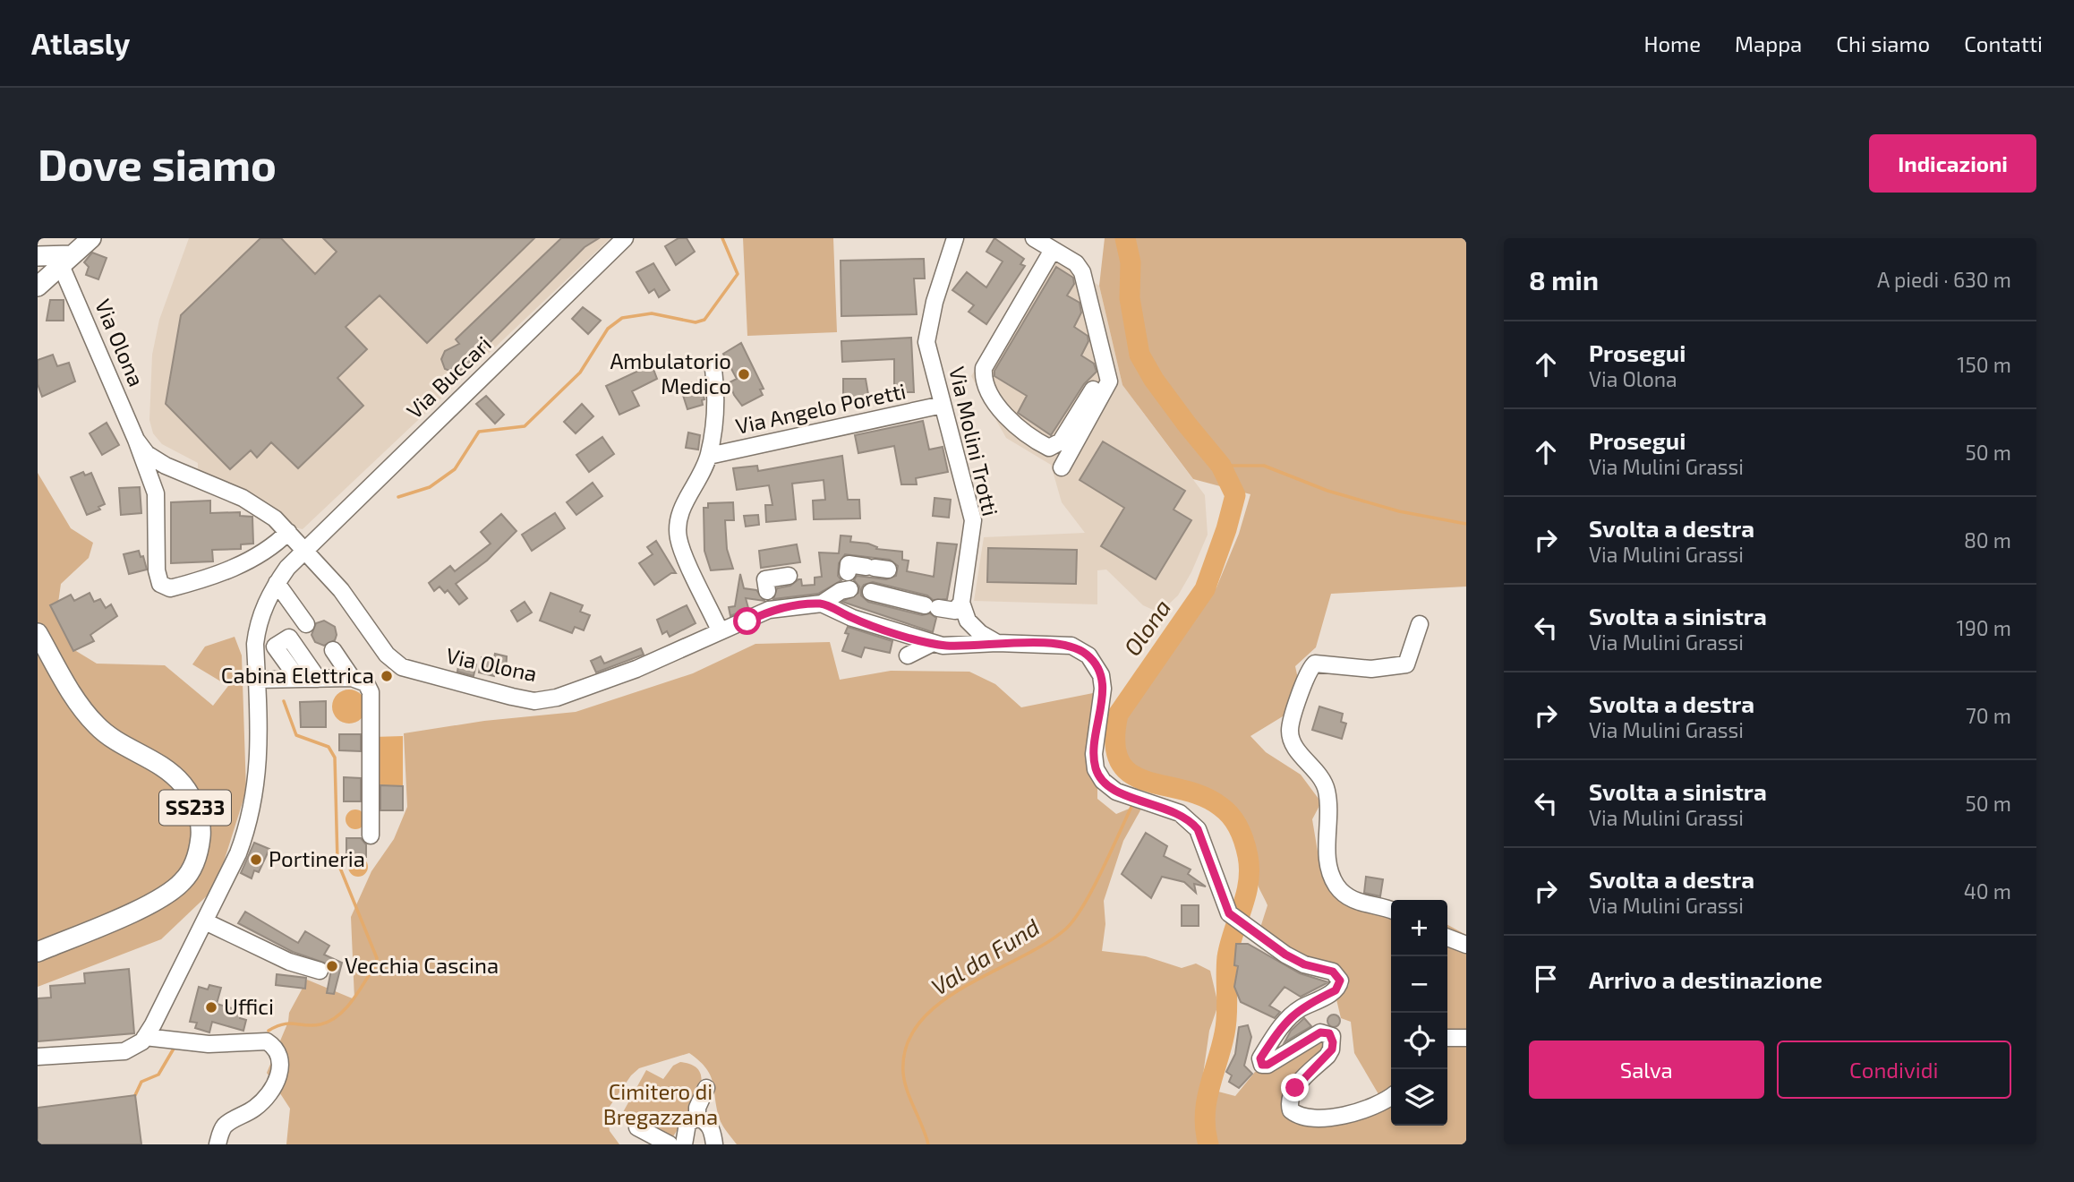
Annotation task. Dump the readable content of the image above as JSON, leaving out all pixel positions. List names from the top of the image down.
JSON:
{
  "streets": {
    "main road": ["SS233"],
    "street": [
      "Via Olona",
      "Via Buccari",
      "Via Angelo Poretti",
      "Via Molini Trotti"
    ]
  },
  "crossings": [
    ["Via Olona", "Via Buccari"],
    ["Via Angelo Poretti", "Via Molini Trotti"]
  ],
  "water": ["Olona", "Val da Fund"],
  "parks": ["Cimitero di Bregazzana"],
  "places": [
    "Ambulatorio Medico",
    "Cabina Elettrica",
    "Portineria",
    "Vecchia Cascina",
    "Uffici"
  ],
  "page": {
    "header": "Atlasly",
    "nav": [
      "Home",
      "Mappa",
      "Chi siamo",
      "Contatti"
    ],
    "buttons": [
      "Indicazioni",
      ["Salva", "Condividi"]
    ],
    "title": "Dove siamo",
    "heading": ["8 min", "A piedi · 630 m"],
    "list": [
      ["Prosegui", "Via Olona", "150 m"],
      ["Prosegui", "Via Mulini Grassi", "50 m"],
      ["Svolta a destra", "Via Mulini Grassi", "80 m"],
      ["Svolta a sinistra", "Via Mulini Grassi", "190 m"],
      ["Svolta a destra", "Via Mulini Grassi", "70 m"],
      ["Svolta a sinistra", "Via Mulini Grassi", "50 m"],
      ["Svolta a destra", "Via Mulini Grassi", "40 m"],
      "Arrivo a destinazione"
    ],
    "map_buttons": ["+", "−"]
  }
}
